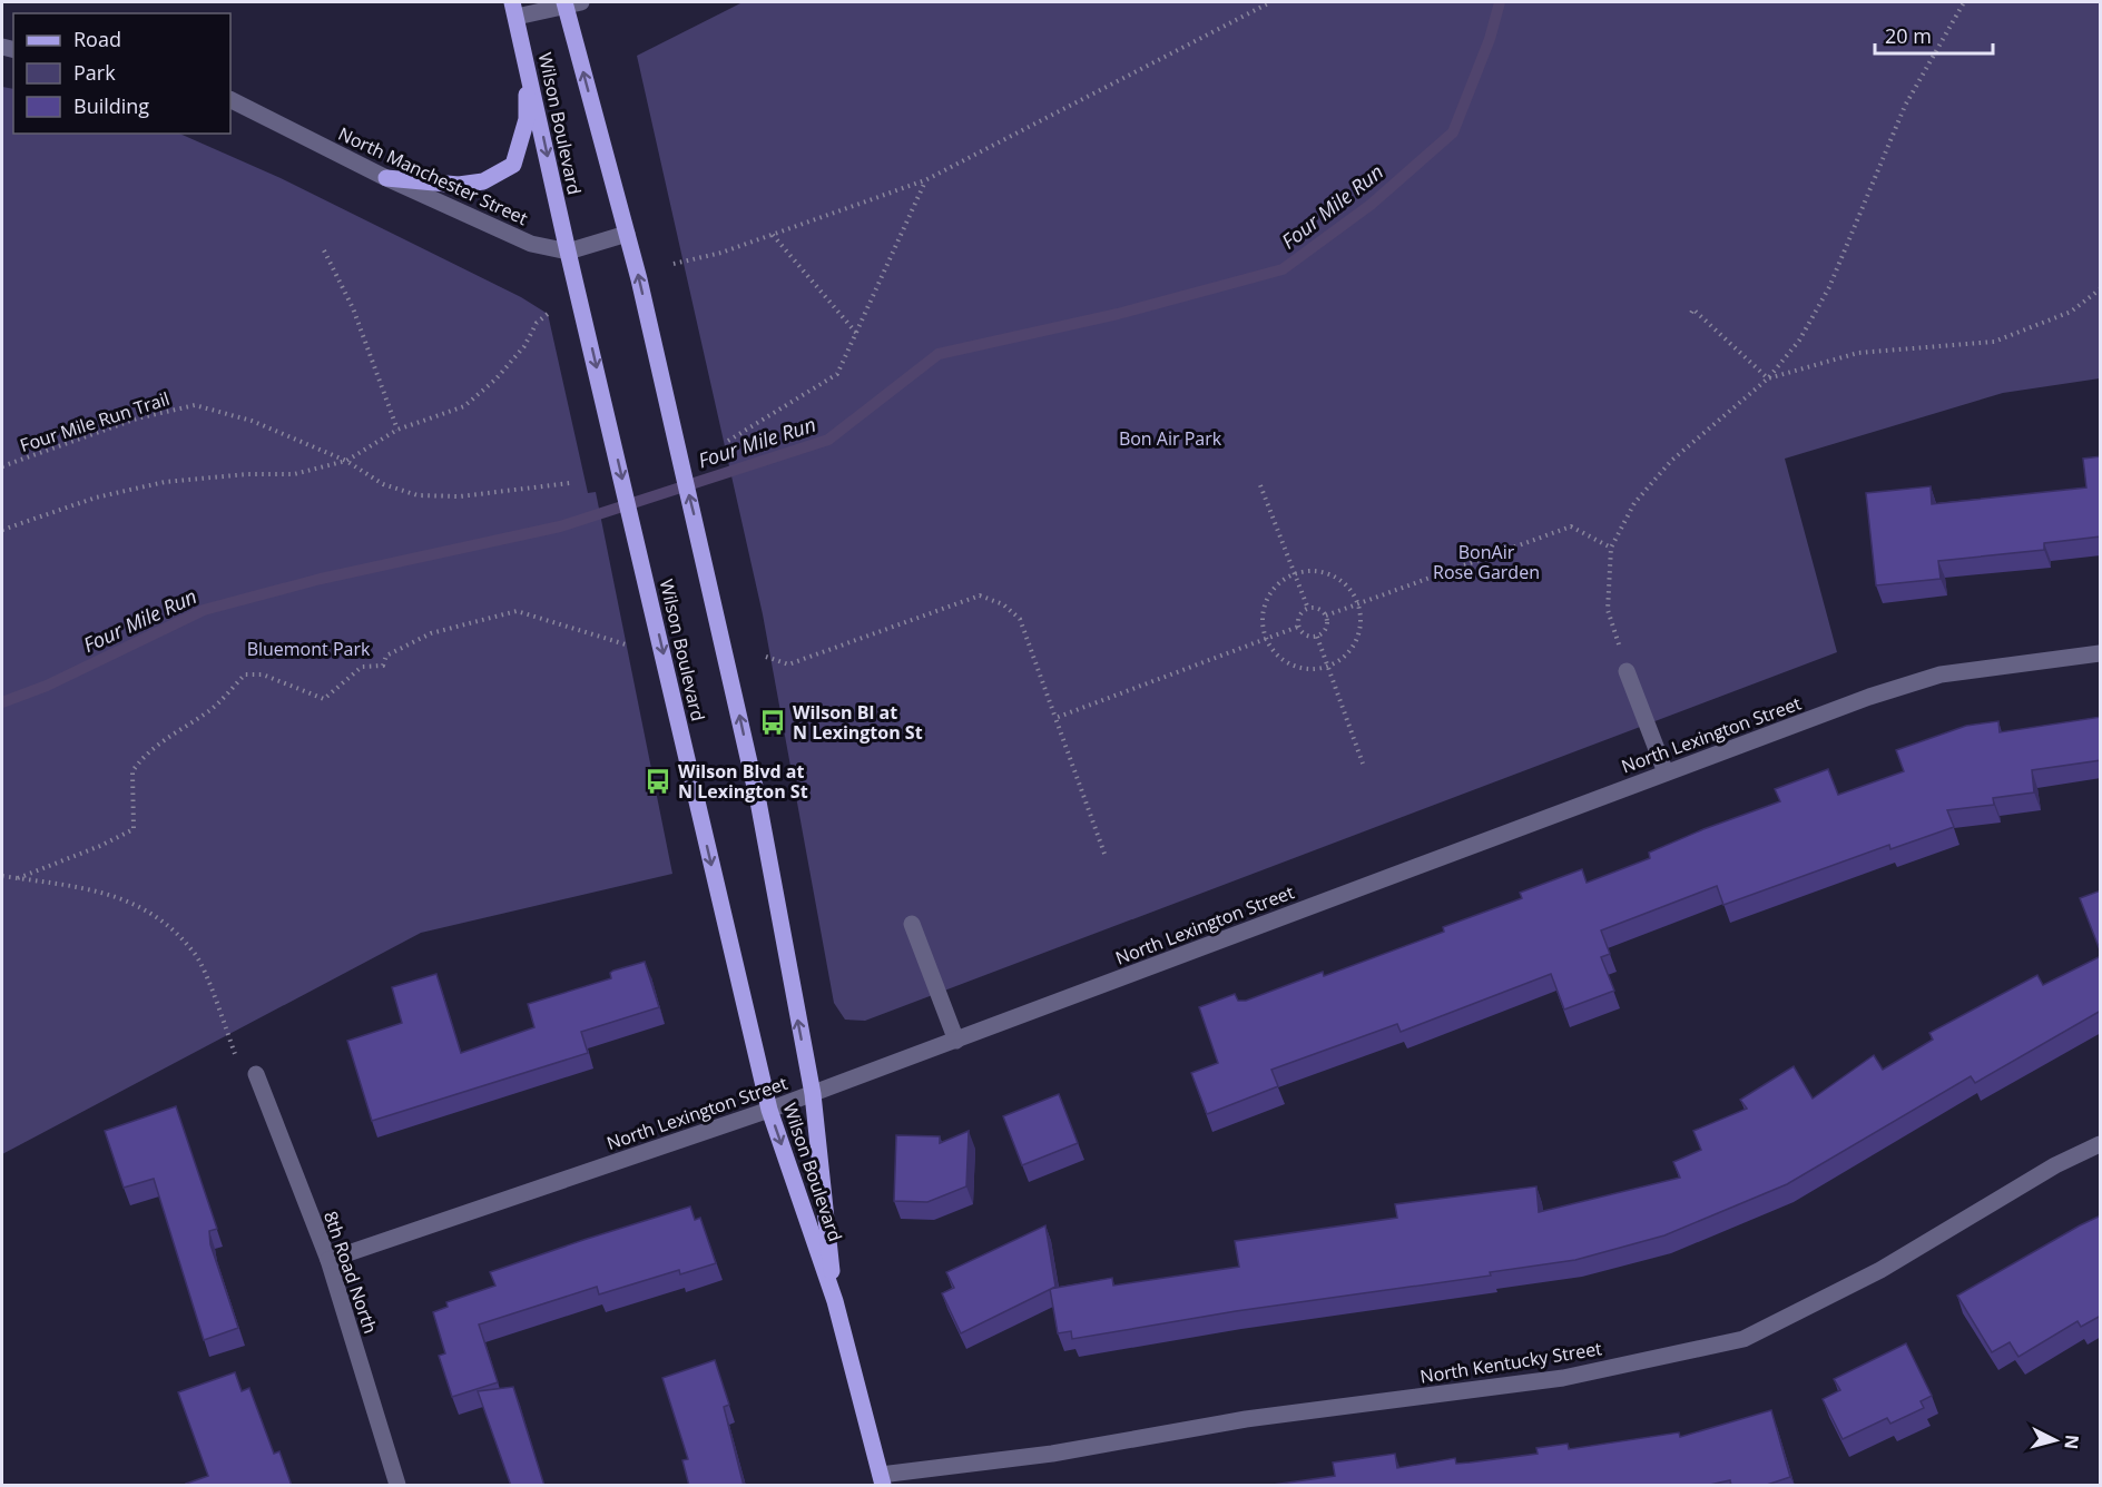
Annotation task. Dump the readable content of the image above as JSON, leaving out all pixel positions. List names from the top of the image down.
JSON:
{
  "streets": {
    "main road": ["Wilson Boulevard"],
    "street": [
      "North Manchester Street",
      "North Lexington Street",
      "8th Road North",
      "North Kentucky Street"
    ],
    "path": ["Four Mile Run Trail"]
  },
  "crossings": [
    ["Wilson Boulevard", "North Manchester Street"],
    ["Wilson Boulevard", "North Lexington Street"],
    ["Wilson Boulevard", "North Kentucky Street"],
    ["North Lexington Street", "8th Road North"]
  ],
  "water": ["Four Mile Run"],
  "parks": ["Bon Air Park", "BonAir Rose Garden", "Bluemont Park"],
  "places": {
    "bus stop": ["Wilson Bl at N Lexington St", "Wilson Blvd at N Lexington St"]
  },
  "legend": ["Road", "Park", "Building"],
  "scale_bar": "20 m",
  "north": "right"
}
